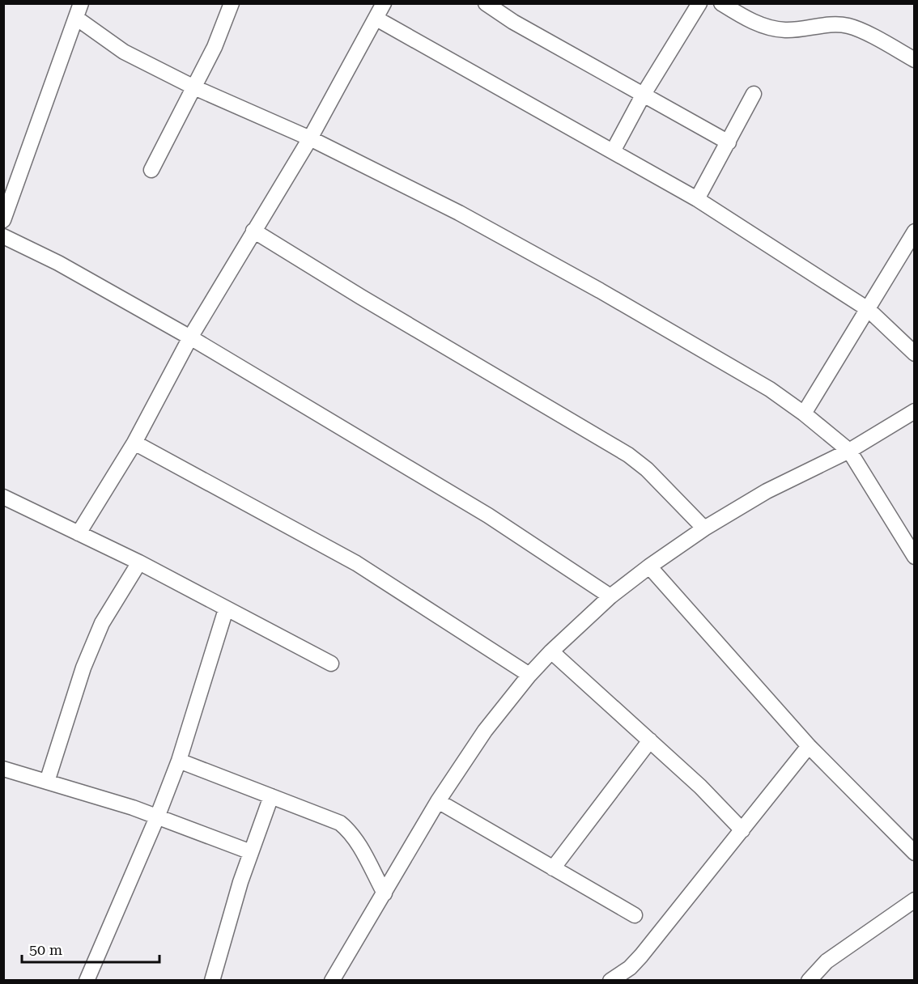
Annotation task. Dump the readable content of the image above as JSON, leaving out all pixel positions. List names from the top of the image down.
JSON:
{
  "scale_bar": "50 m"
}
